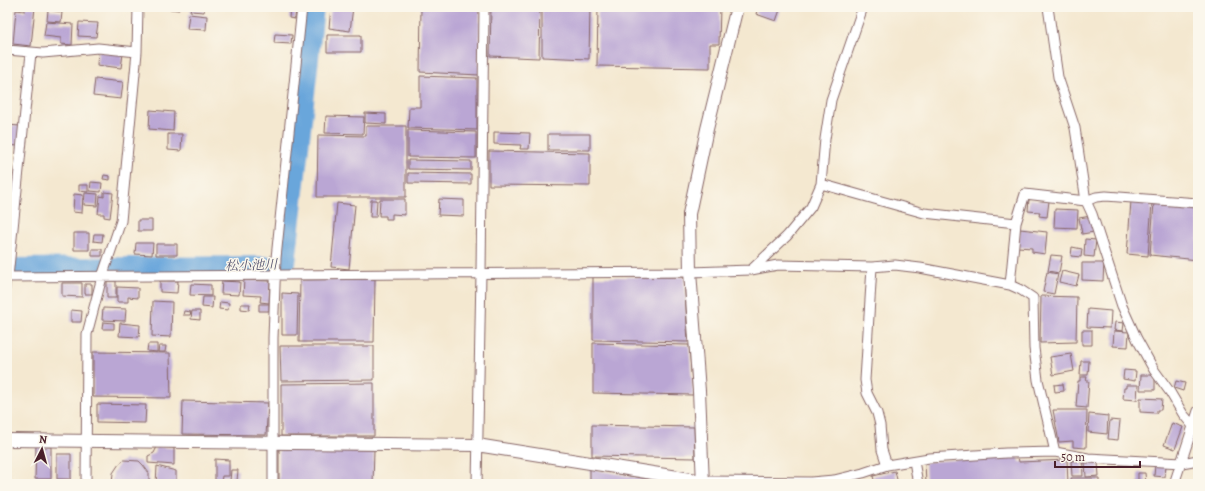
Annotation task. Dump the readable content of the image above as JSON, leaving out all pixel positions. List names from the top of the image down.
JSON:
{
  "water": ["松小池川"],
  "scale_bar": "50 m",
  "north": "top"
}
